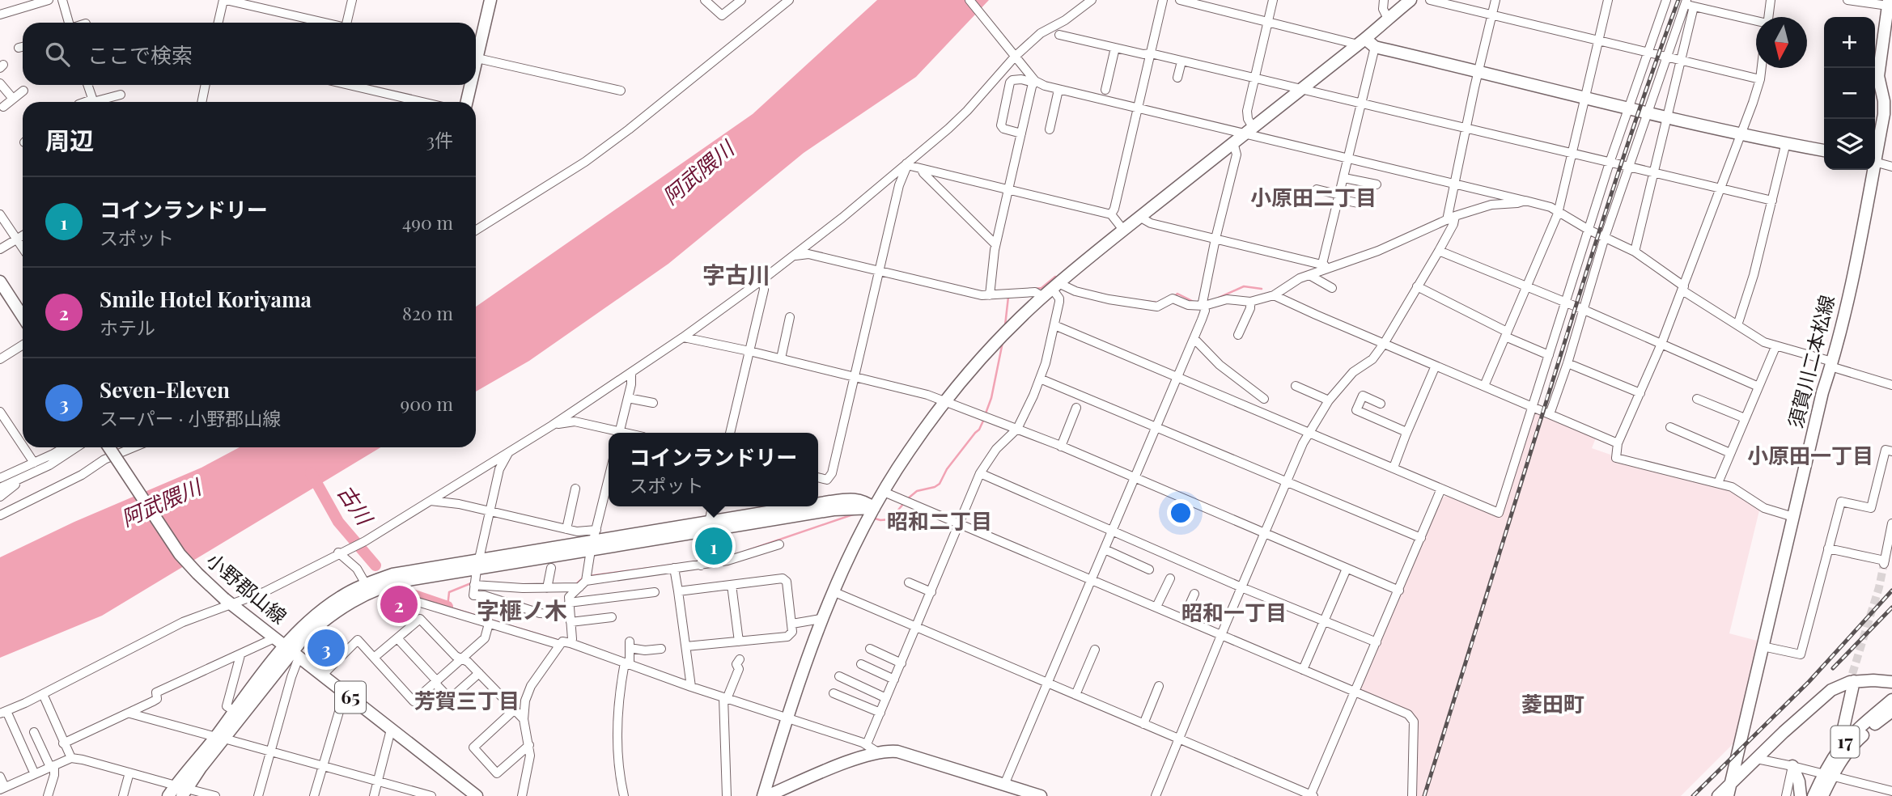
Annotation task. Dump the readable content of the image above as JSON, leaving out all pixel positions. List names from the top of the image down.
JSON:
{
  "streets": {
    "street": [
      "須賀川二本松線",
      "小野郡山線",
      "65",
      "17"
    ]
  },
  "districts": [
    "小原田二丁目",
    "字古川",
    "小原田一丁目",
    "昭和二丁目",
    "字榧ノ木",
    "昭和一丁目",
    "芳賀三丁目",
    "菱田町"
  ],
  "water": ["阿武隈川", "古川"],
  "north": "bottom",
  "page": {
    "map_buttons": ["+", "−"],
    "search": "ここで検索",
    "heading": ["周辺", "3件"],
    "list": [
      {
        "mark": "1",
        "name": "コインランドリー",
        "note": "スポット",
        "value": "490 m"
      },
      {
        "mark": "2",
        "name": "Smile Hotel Koriyama",
        "note": "ホテル",
        "value": "820 m"
      },
      {
        "mark": "3",
        "name": "Seven-Eleven",
        "note": "スーパー · 小野郡山線",
        "value": "900 m"
      }
    ],
    "popup": ["コインランドリー", "スポット"],
    "pins": ["1", "2", "3"]
  }
}
